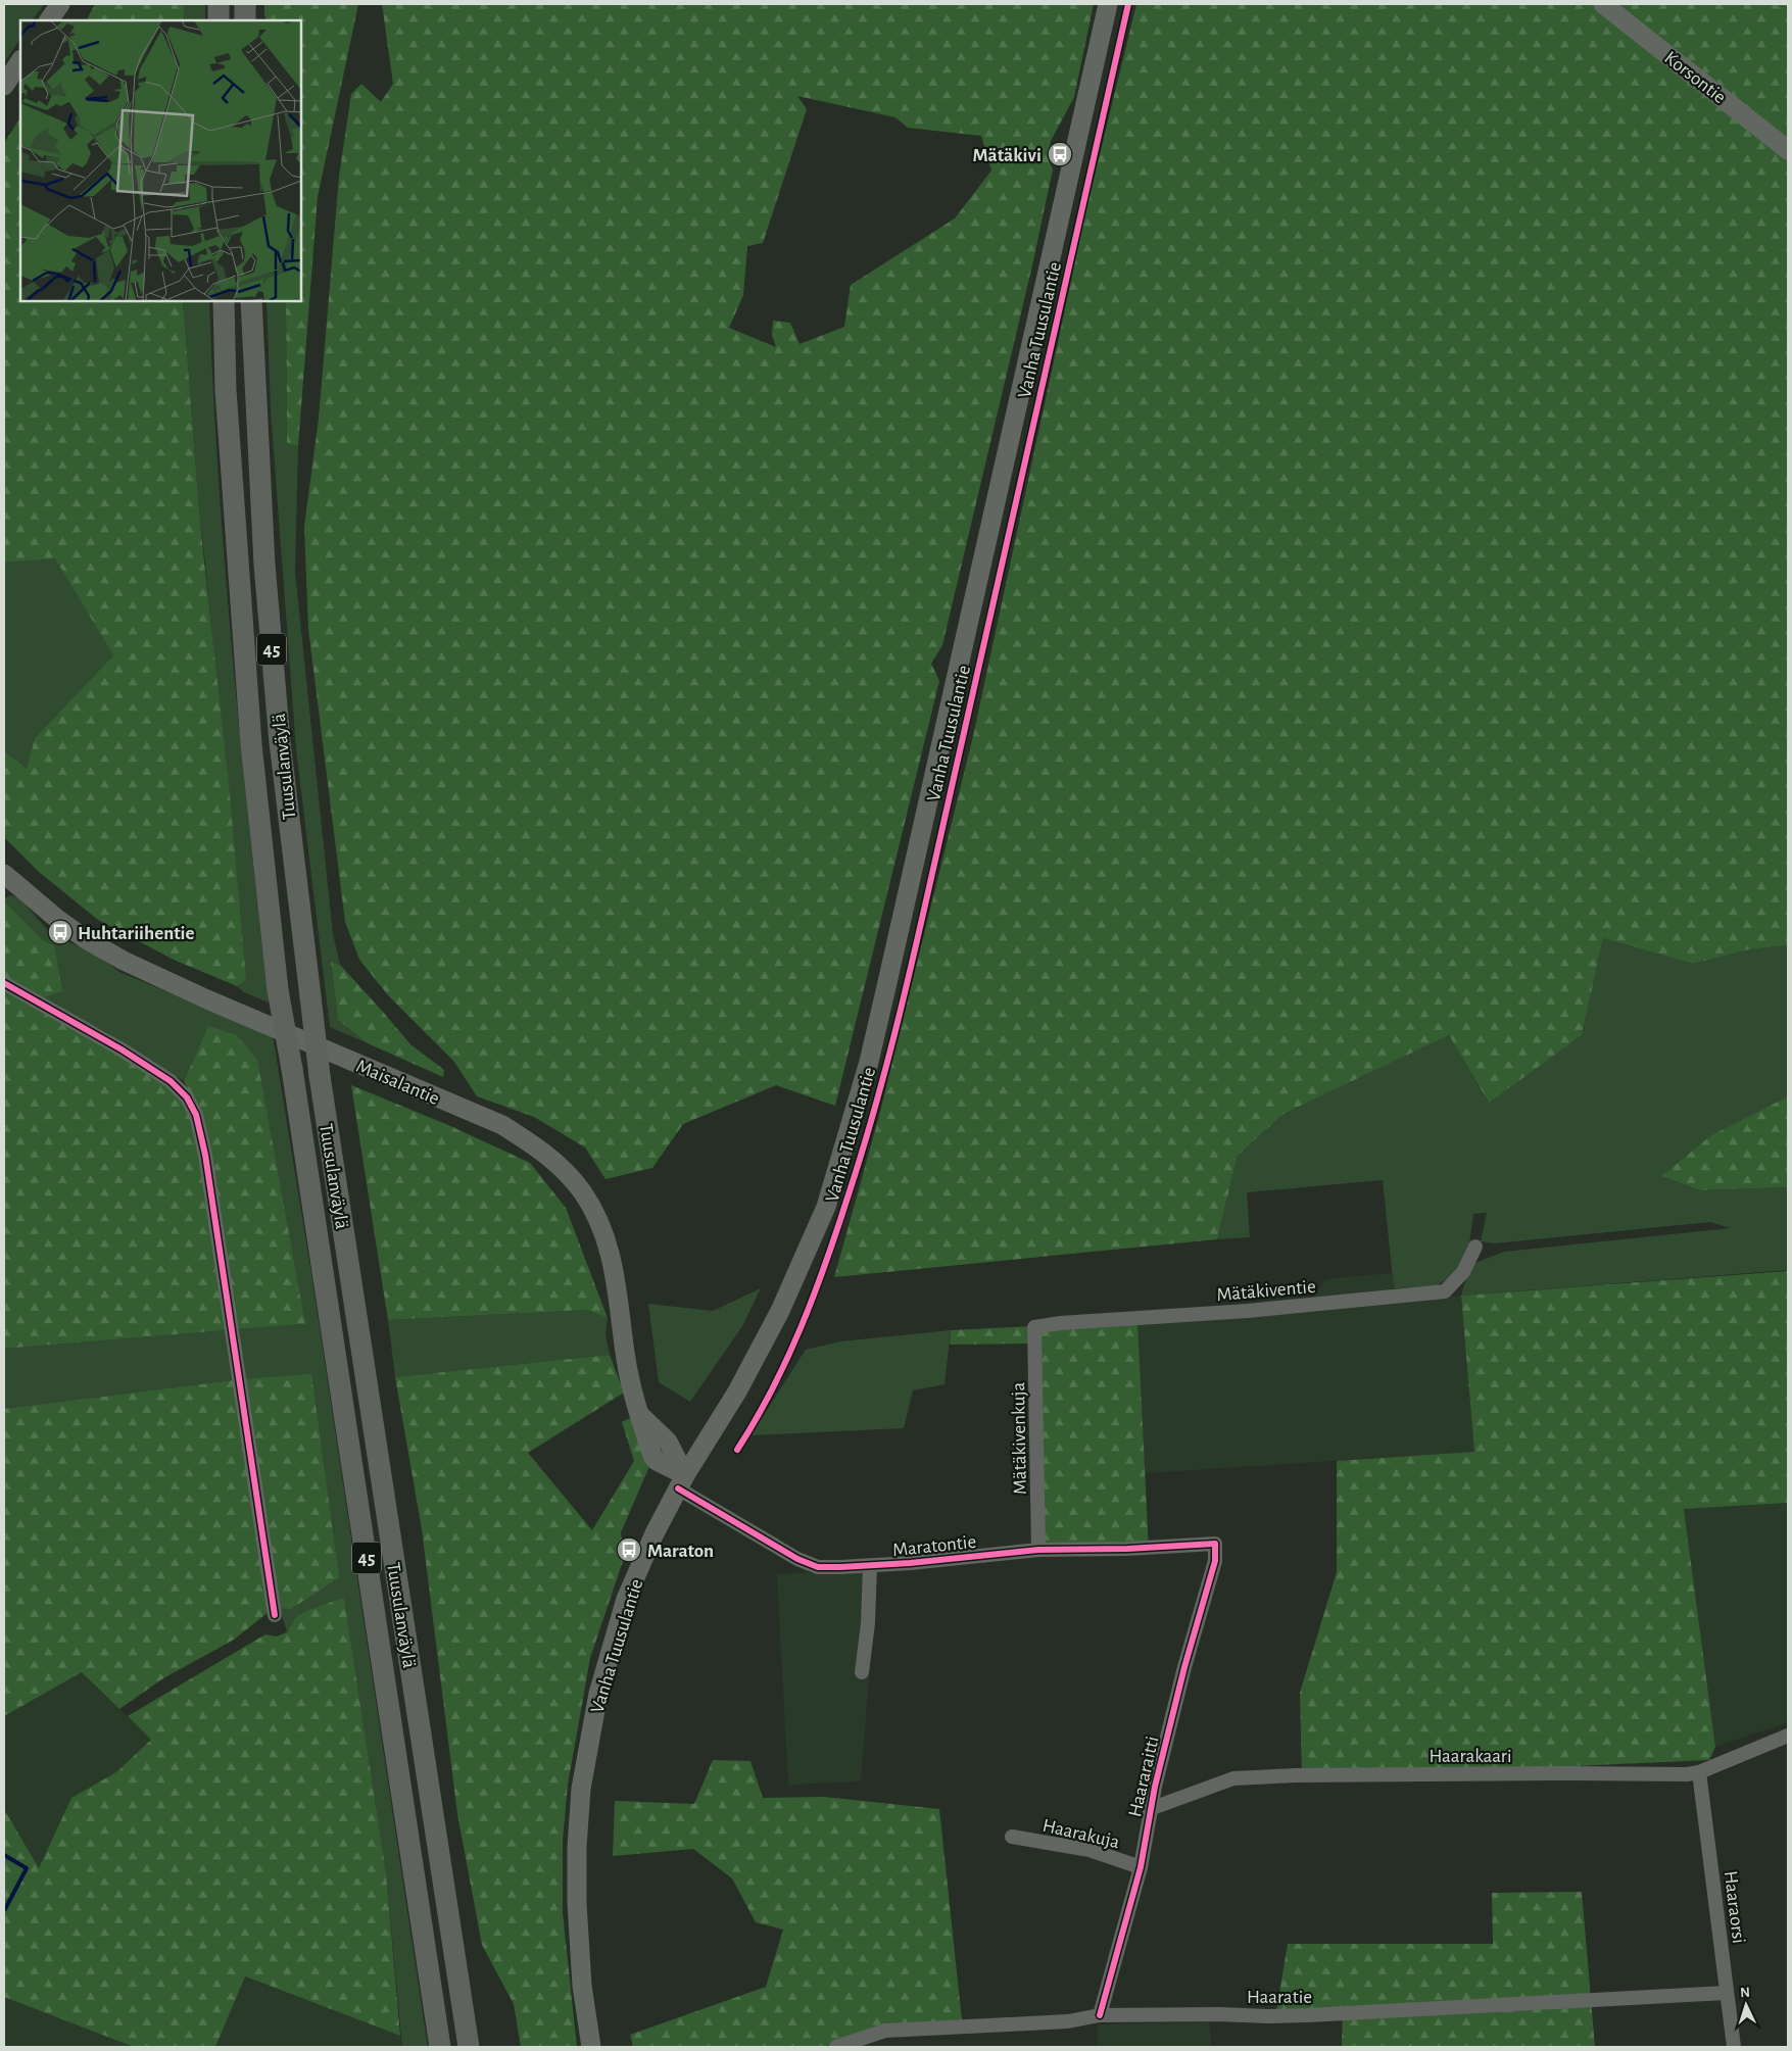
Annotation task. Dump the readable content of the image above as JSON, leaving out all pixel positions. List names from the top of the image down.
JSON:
{
  "streets": {
    "highway": ["45", "Tuusulanväylä"],
    "main road": ["Korsontie", "Vanha Tuusulantie", "Maisalantie"],
    "street": [
      "Mätäkiventie",
      "Mätäkivenkuja",
      "Maratontie",
      "Haarakaari",
      "Haararaitti",
      "Haarakuja",
      "Haaraorsi",
      "Haaratie"
    ]
  },
  "crossings": [
    ["Vanha Tuusulantie", "Maisalantie"],
    ["Vanha Tuusulantie", "Maratontie"],
    ["Maisalantie", "Maratontie"],
    ["Mätäkiventie", "Mätäkivenkuja"],
    ["Mätäkivenkuja", "Maratontie"],
    ["Maratontie", "Haararaitti"],
    ["Haarakaari", "Haararaitti"],
    ["Haarakaari", "Haaraorsi"],
    ["Haararaitti", "Haarakuja"],
    ["Haararaitti", "Haaratie"],
    ["Haaraorsi", "Haaratie"]
  ],
  "places": {
    "bus stop": ["Mätäkivi", "Huhtariihentie", "Maraton"]
  },
  "north": "top"
}
